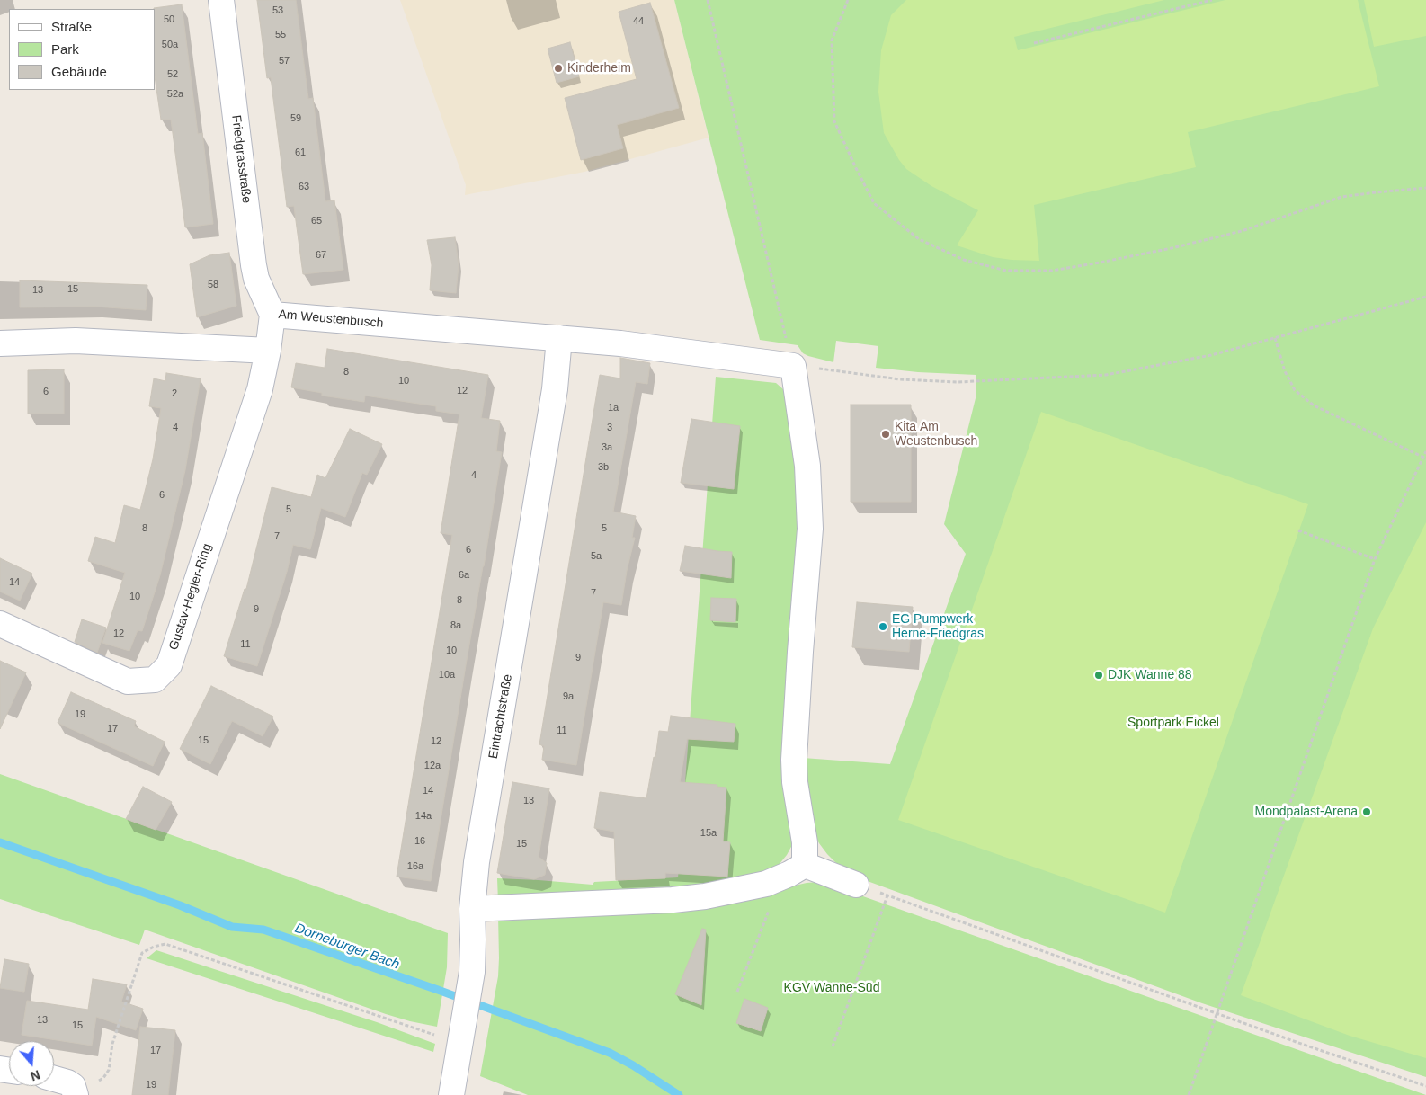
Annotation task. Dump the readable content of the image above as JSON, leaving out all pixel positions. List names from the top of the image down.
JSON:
{
  "streets": {
    "street": [
      "Friedgrasstraße",
      "Am Weustenbusch",
      "Gustav-Hegler-Ring",
      "Eintrachtstraße"
    ]
  },
  "crossings": [
    ["Friedgrasstraße", "Am Weustenbusch"],
    ["Am Weustenbusch", "Gustav-Hegler-Ring"],
    ["Am Weustenbusch", "Eintrachtstraße"]
  ],
  "water": ["Dorneburger Bach"],
  "parks": ["Sportpark Eickel", "KGV Wanne-Süd"],
  "places": [
    "Kinderheim",
    "Kita Am Weustenbusch",
    "EG Pumpwerk Herne-Friedgras",
    "DJK Wanne 88",
    "Mondpalast-Arena"
  ],
  "house_numbers": [
    "53",
    "50",
    "44",
    "55",
    "50a",
    "57",
    "52",
    "52a",
    "59",
    "61",
    "63",
    "65",
    "67",
    "58",
    "15",
    "13",
    "8",
    "10",
    "12",
    "6",
    "2",
    "1a",
    "4",
    "3",
    "3a",
    "3b",
    "4",
    "6",
    "5",
    "8",
    "5",
    "7",
    "6",
    "5a",
    "6a",
    "14",
    "7",
    "10",
    "8",
    "9",
    "8a",
    "12",
    "11",
    "10",
    "9",
    "10a",
    "9a",
    "19",
    "17",
    "11",
    "15",
    "12",
    "12a",
    "14",
    "13",
    "14a",
    "15a",
    "16",
    "15",
    "16a",
    "13",
    "15",
    "17",
    "19"
  ],
  "legend": ["Straße", "Park", "Gebäude"],
  "north": "bottom"
}
